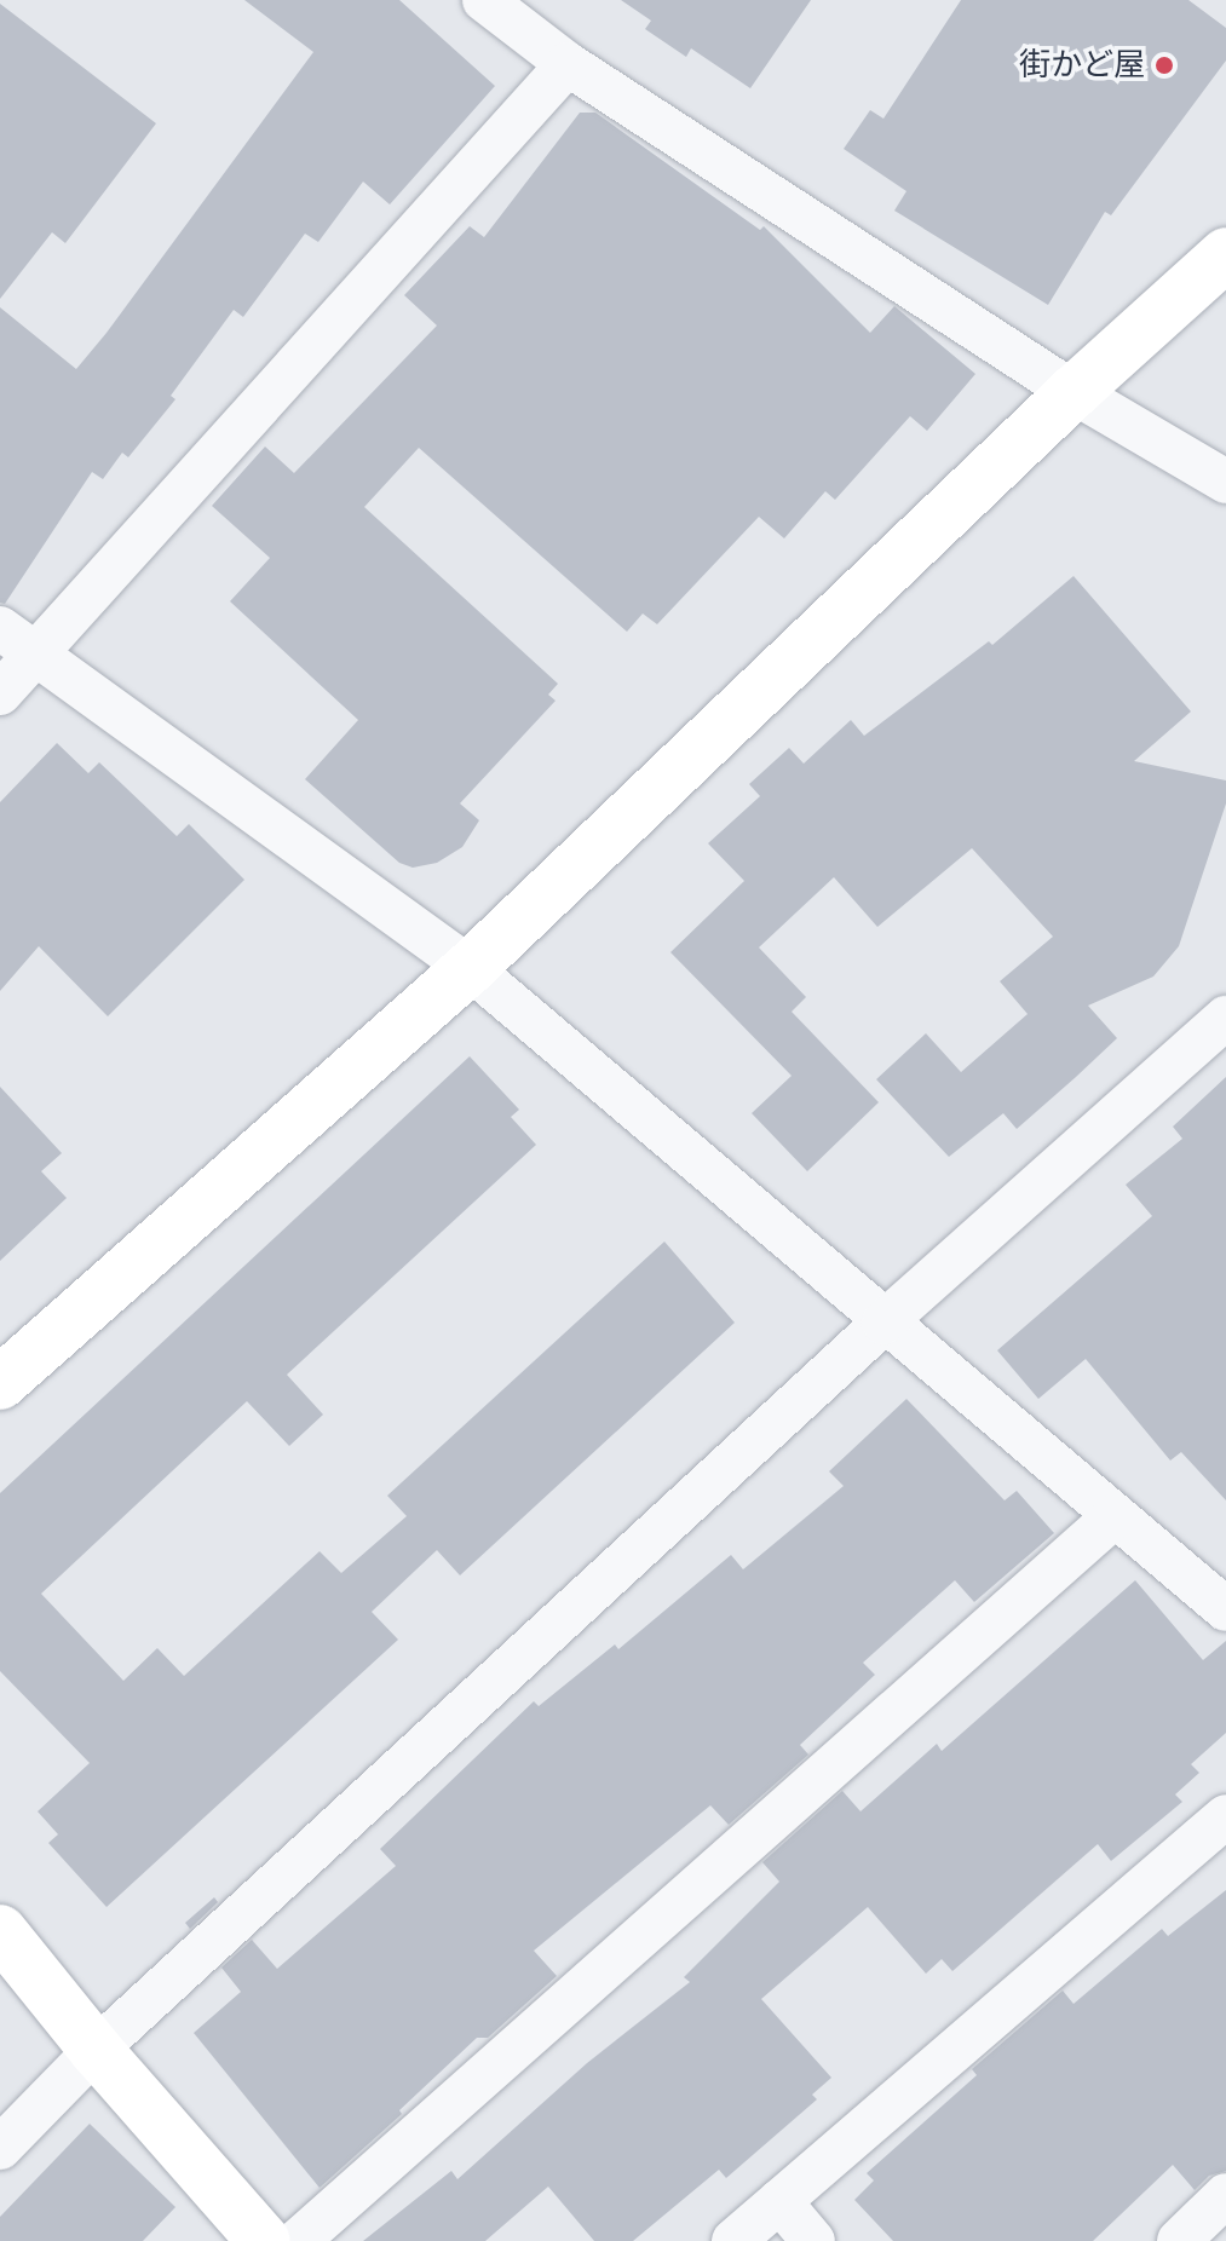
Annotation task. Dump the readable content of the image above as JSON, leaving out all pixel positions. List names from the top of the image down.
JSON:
{
  "places": ["街かど屋"]
}
